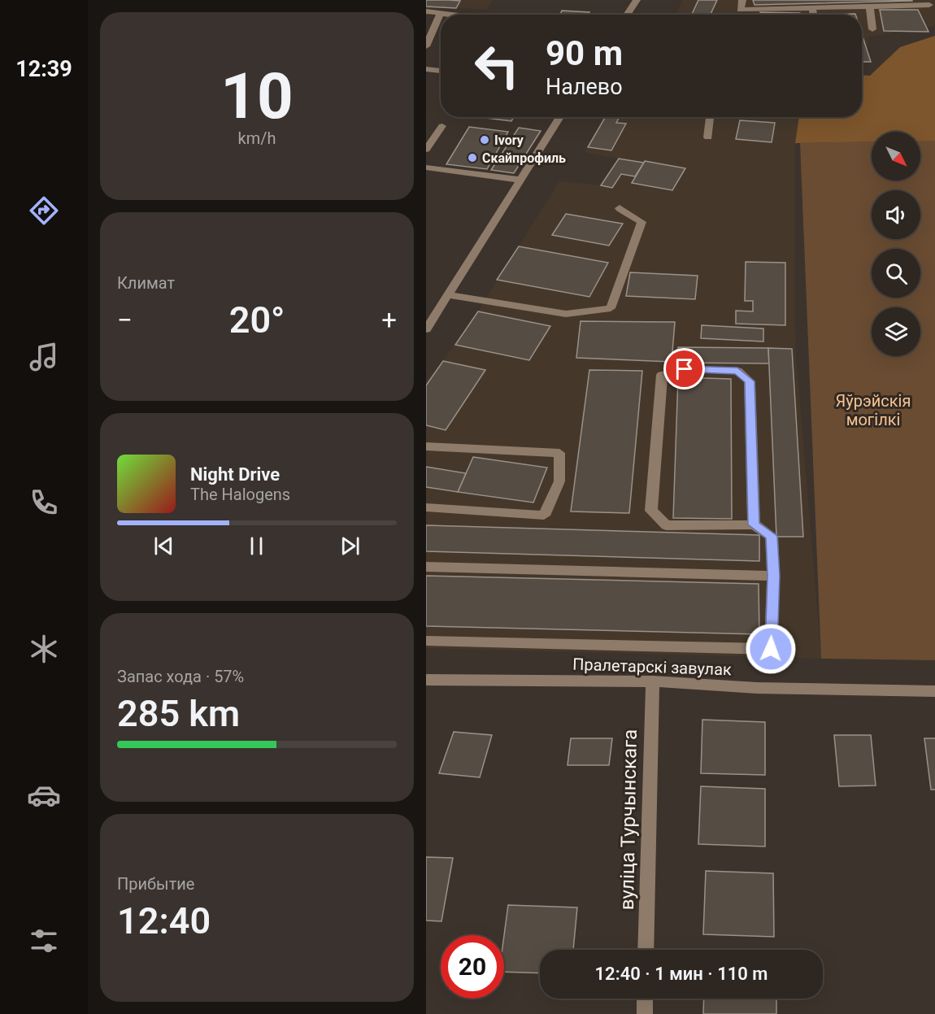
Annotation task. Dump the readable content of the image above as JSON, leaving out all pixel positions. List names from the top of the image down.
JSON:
{
  "streets": {
    "street": ["Пралетарскі завулак", "вуліца Турчынскага"]
  },
  "crossings": [
    ["Пралетарскі завулак", "вуліца Турчынскага"]
  ],
  "parks": ["Яўрэйскія могілкі"],
  "places": ["Ivory", "Скайпрофиль"],
  "north": "bottom right",
  "page": {
    "tabs": "12:39",
    "tile": [
      ["10", "km/h"],
      "Климат",
      ["Запас хода · 57%", "285 km"],
      ["Прибытие", "12:40"]
    ],
    "turn": ["90 m", "Налево"],
    "heat": ["−", "20°", "+"],
    "song": ["Night Drive", "The Halogens"],
    "limit": "20",
    "trip": "12:40 · 1 мин · 110 m"
  }
}
